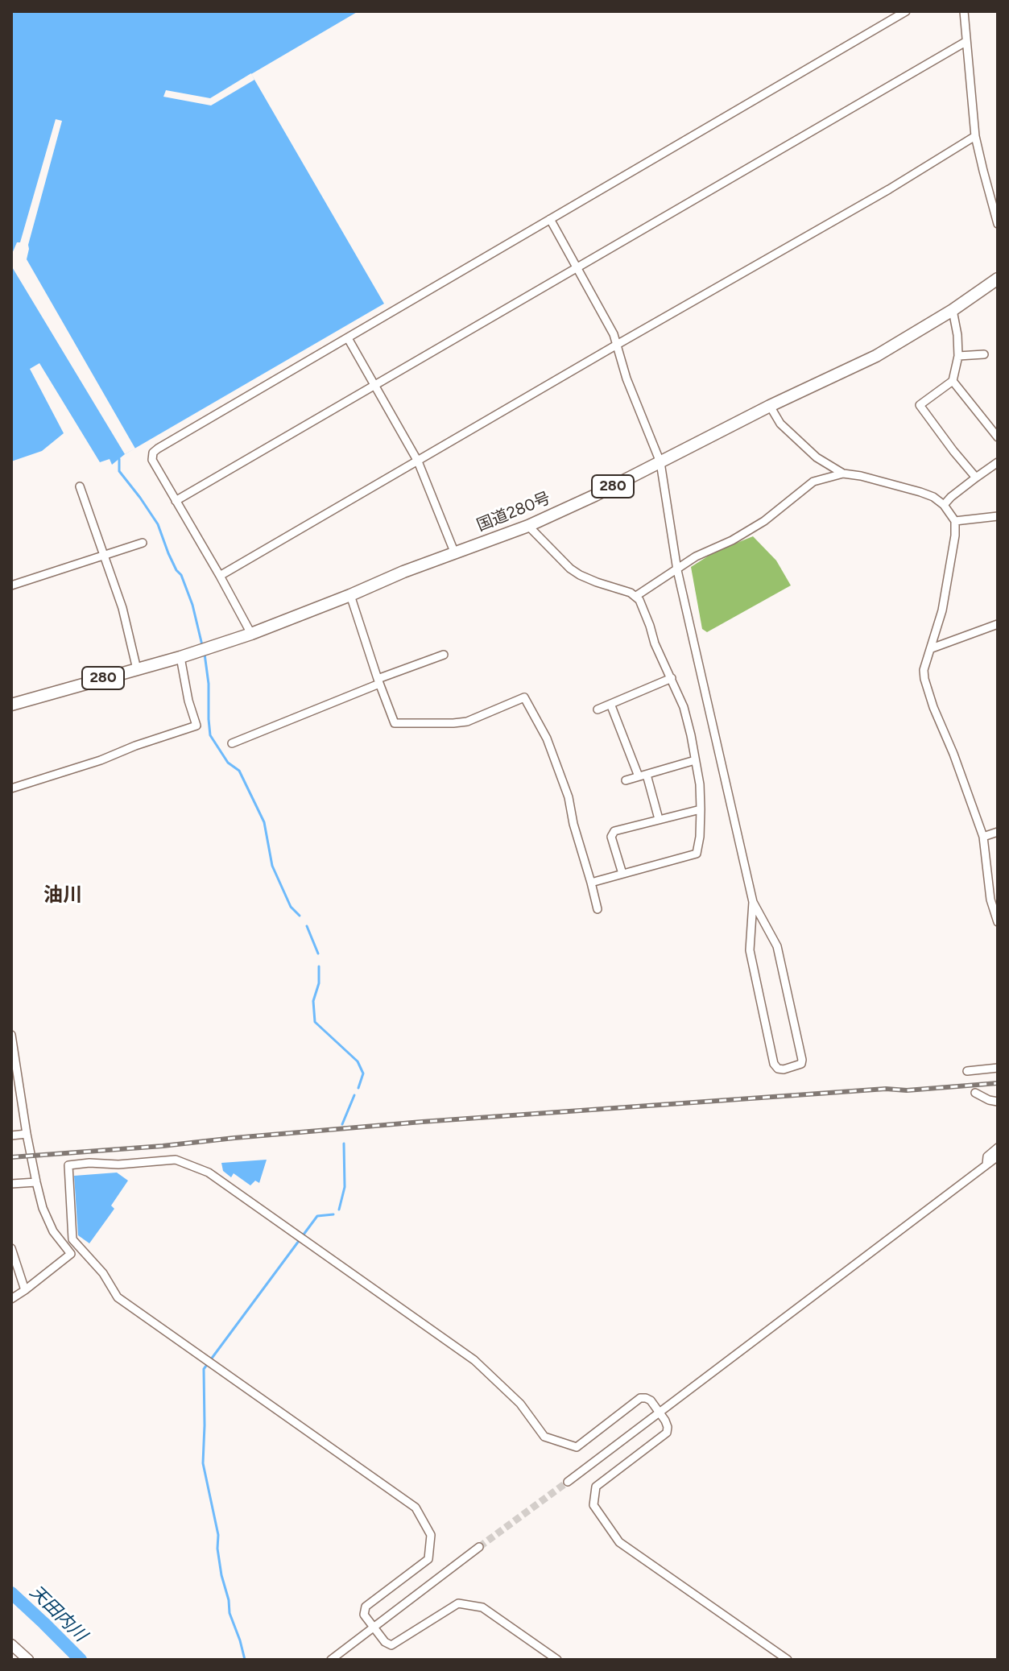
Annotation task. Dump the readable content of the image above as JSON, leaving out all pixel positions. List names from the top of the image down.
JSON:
{
  "streets": {
    "highway": ["280", "国道280号"]
  },
  "districts": ["油川"],
  "water": ["天田内川"]
}
